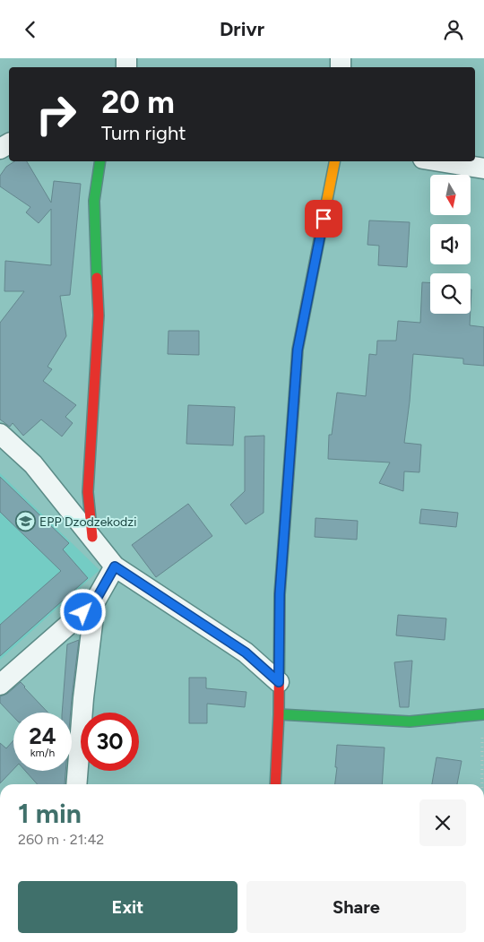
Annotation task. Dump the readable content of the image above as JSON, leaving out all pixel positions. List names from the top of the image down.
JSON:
{
  "places": {
    "school or university": ["EPP Dzodzekodzi"]
  },
  "north": "bottom",
  "page": {
    "header": "Drivr",
    "turn": ["20 m", "Turn right"],
    "speed": "24 km/h",
    "limit": "30",
    "heading": ["1 min", "260 m · 21:42"],
    "buttons": ["Exit", "Share"]
  }
}
